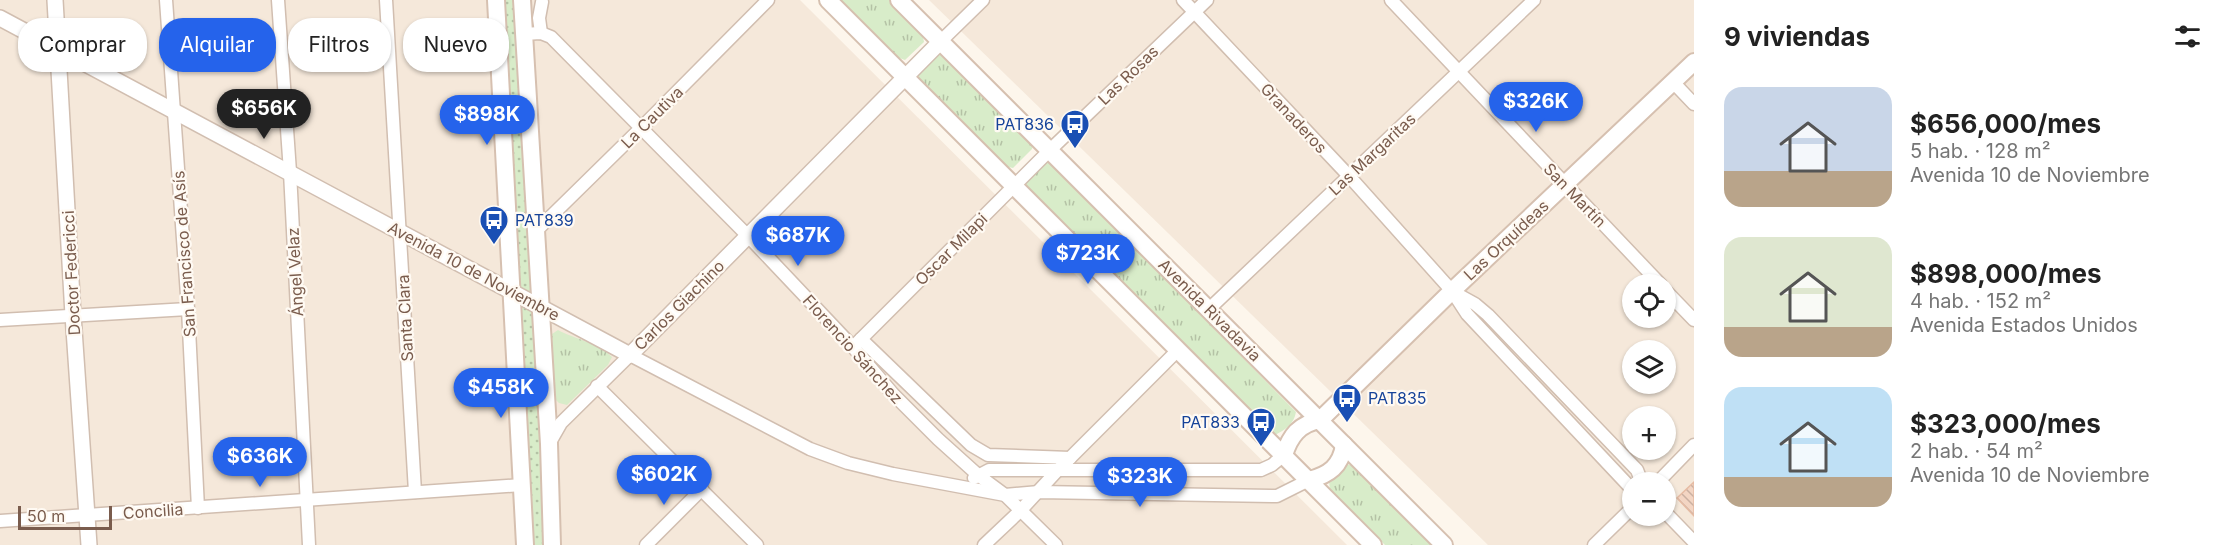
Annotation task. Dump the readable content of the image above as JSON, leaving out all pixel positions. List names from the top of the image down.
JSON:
{
  "streets": {
    "main road": ["Las Orquídeas", "Avenida Rivadavia"],
    "street": [
      "Las Rosas",
      "La Cautiva",
      "Granaderos",
      "Las Margaritas",
      "San Martín",
      "Oscar Milapi",
      "San Francisco de Asís",
      "Avenida 10 de Noviembre",
      "Ángel Velaz",
      "Doctor Federicci",
      "Carlos Giachino",
      "Santa Clara",
      "Florencio Sánchez",
      "Concilia"
    ]
  },
  "crossings": [
    ["Las Rosas", "Granaderos"],
    ["Las Rosas", "Oscar Milapi"],
    ["Las Rosas", "Avenida Rivadavia"],
    ["La Cautiva", "Florencio Sánchez"],
    ["Granaderos", "Las Margaritas"],
    ["Granaderos", "Las Orquídeas"],
    ["Las Margaritas", "San Martín"],
    ["Las Margaritas", "Avenida Rivadavia"],
    ["San Martín", "Las Orquídeas"],
    ["Las Orquídeas", "Avenida 10 de Noviembre"],
    ["Las Orquídeas", "Avenida Rivadavia"],
    ["Oscar Milapi", "Avenida Rivadavia"],
    ["Oscar Milapi", "Florencio Sánchez"],
    ["San Francisco de Asís", "Avenida 10 de Noviembre"],
    ["San Francisco de Asís", "Concilia"],
    ["Avenida 10 de Noviembre", "Ángel Velaz"],
    ["Avenida 10 de Noviembre", "Carlos Giachino"],
    ["Avenida 10 de Noviembre", "Avenida Rivadavia"],
    ["Avenida 10 de Noviembre", "Santa Clara"],
    ["Avenida 10 de Noviembre", "Florencio Sánchez"],
    ["Ángel Velaz", "Concilia"],
    ["Doctor Federicci", "Concilia"],
    ["Carlos Giachino", "Avenida Rivadavia"],
    ["Carlos Giachino", "Florencio Sánchez"],
    ["Santa Clara", "Concilia"]
  ],
  "places": {
    "bus stop": [
      "PAT836",
      "PAT839",
      "PAT835",
      "PAT833"
    ]
  },
  "scale_bar": "50 m",
  "page": {
    "heading": "9 viviendas",
    "chip": [
      "Comprar",
      "Alquilar",
      "Filtros",
      "Nuevo"
    ],
    "list": [
      {
        "name": "$656,000/mes",
        "note": "5 hab. · 128 m² · Avenida 10 de Noviembre"
      },
      {
        "name": "$898,000/mes",
        "note": "4 hab. · 152 m² · Avenida Estados Unidos"
      },
      {
        "name": "$323,000/mes",
        "note": "2 hab. · 54 m² · Avenida 10 de Noviembre"
      }
    ],
    "price": [
      "$326K",
      "$656K",
      "$898K",
      "$687K",
      "$723K",
      "$458K",
      "$636K",
      "$602K",
      "$323K"
    ],
    "map_buttons": ["+", "−"],
    "scale": "50 m"
  }
}
